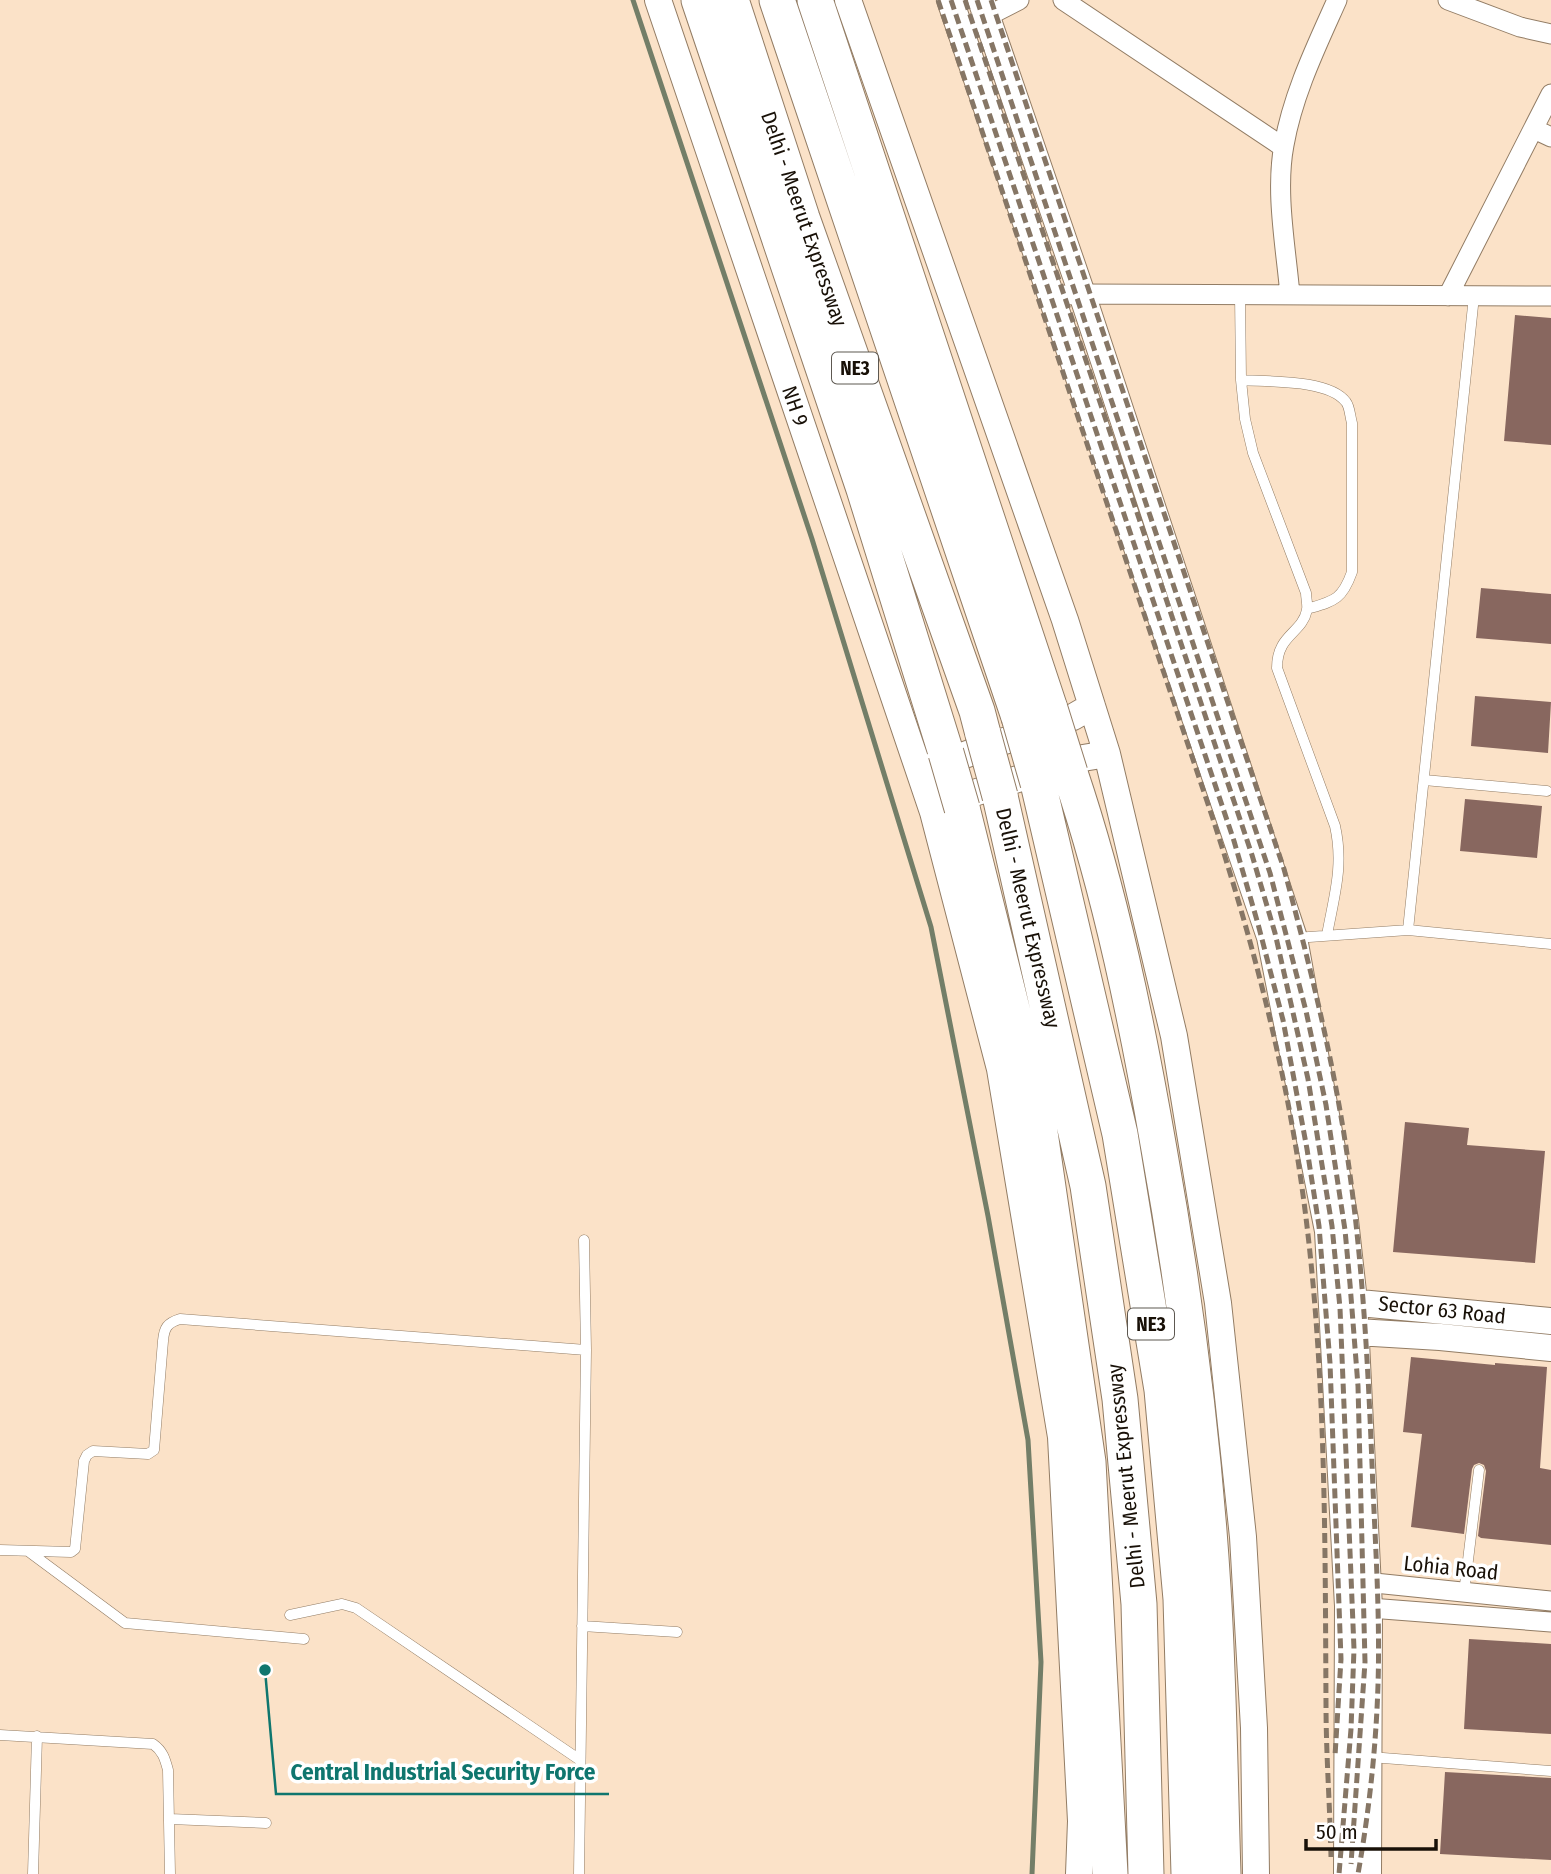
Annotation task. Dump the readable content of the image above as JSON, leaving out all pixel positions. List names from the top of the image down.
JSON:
{
  "streets": {
    "highway": ["Delhi - Meerut Expressway", "NE3"],
    "street": ["NH 9", "Sector 63 Road", "Lohia Road"]
  },
  "places": ["Central Industrial Security Force"],
  "scale_bar": "50 m"
}
